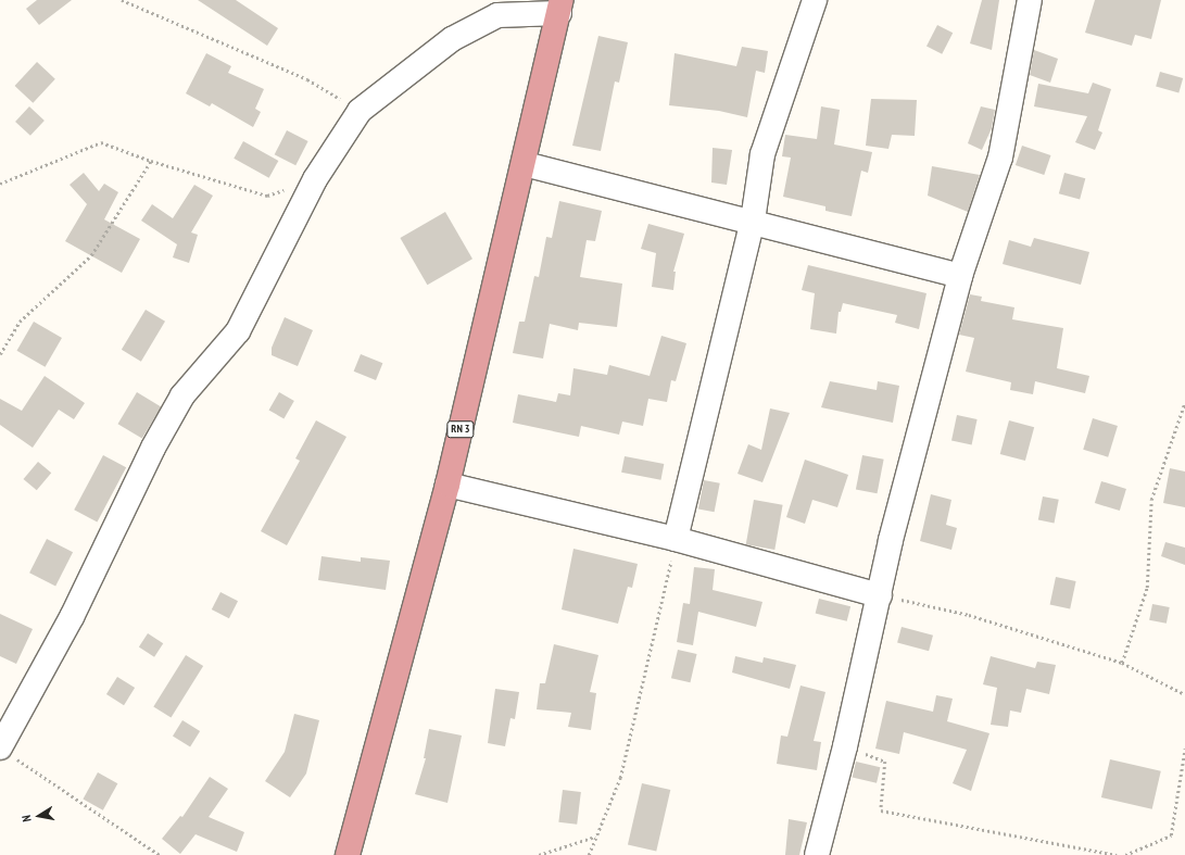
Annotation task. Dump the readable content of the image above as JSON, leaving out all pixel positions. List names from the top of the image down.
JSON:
{
  "streets": {
    "main road": ["RN 3"]
  },
  "north": "left"
}
